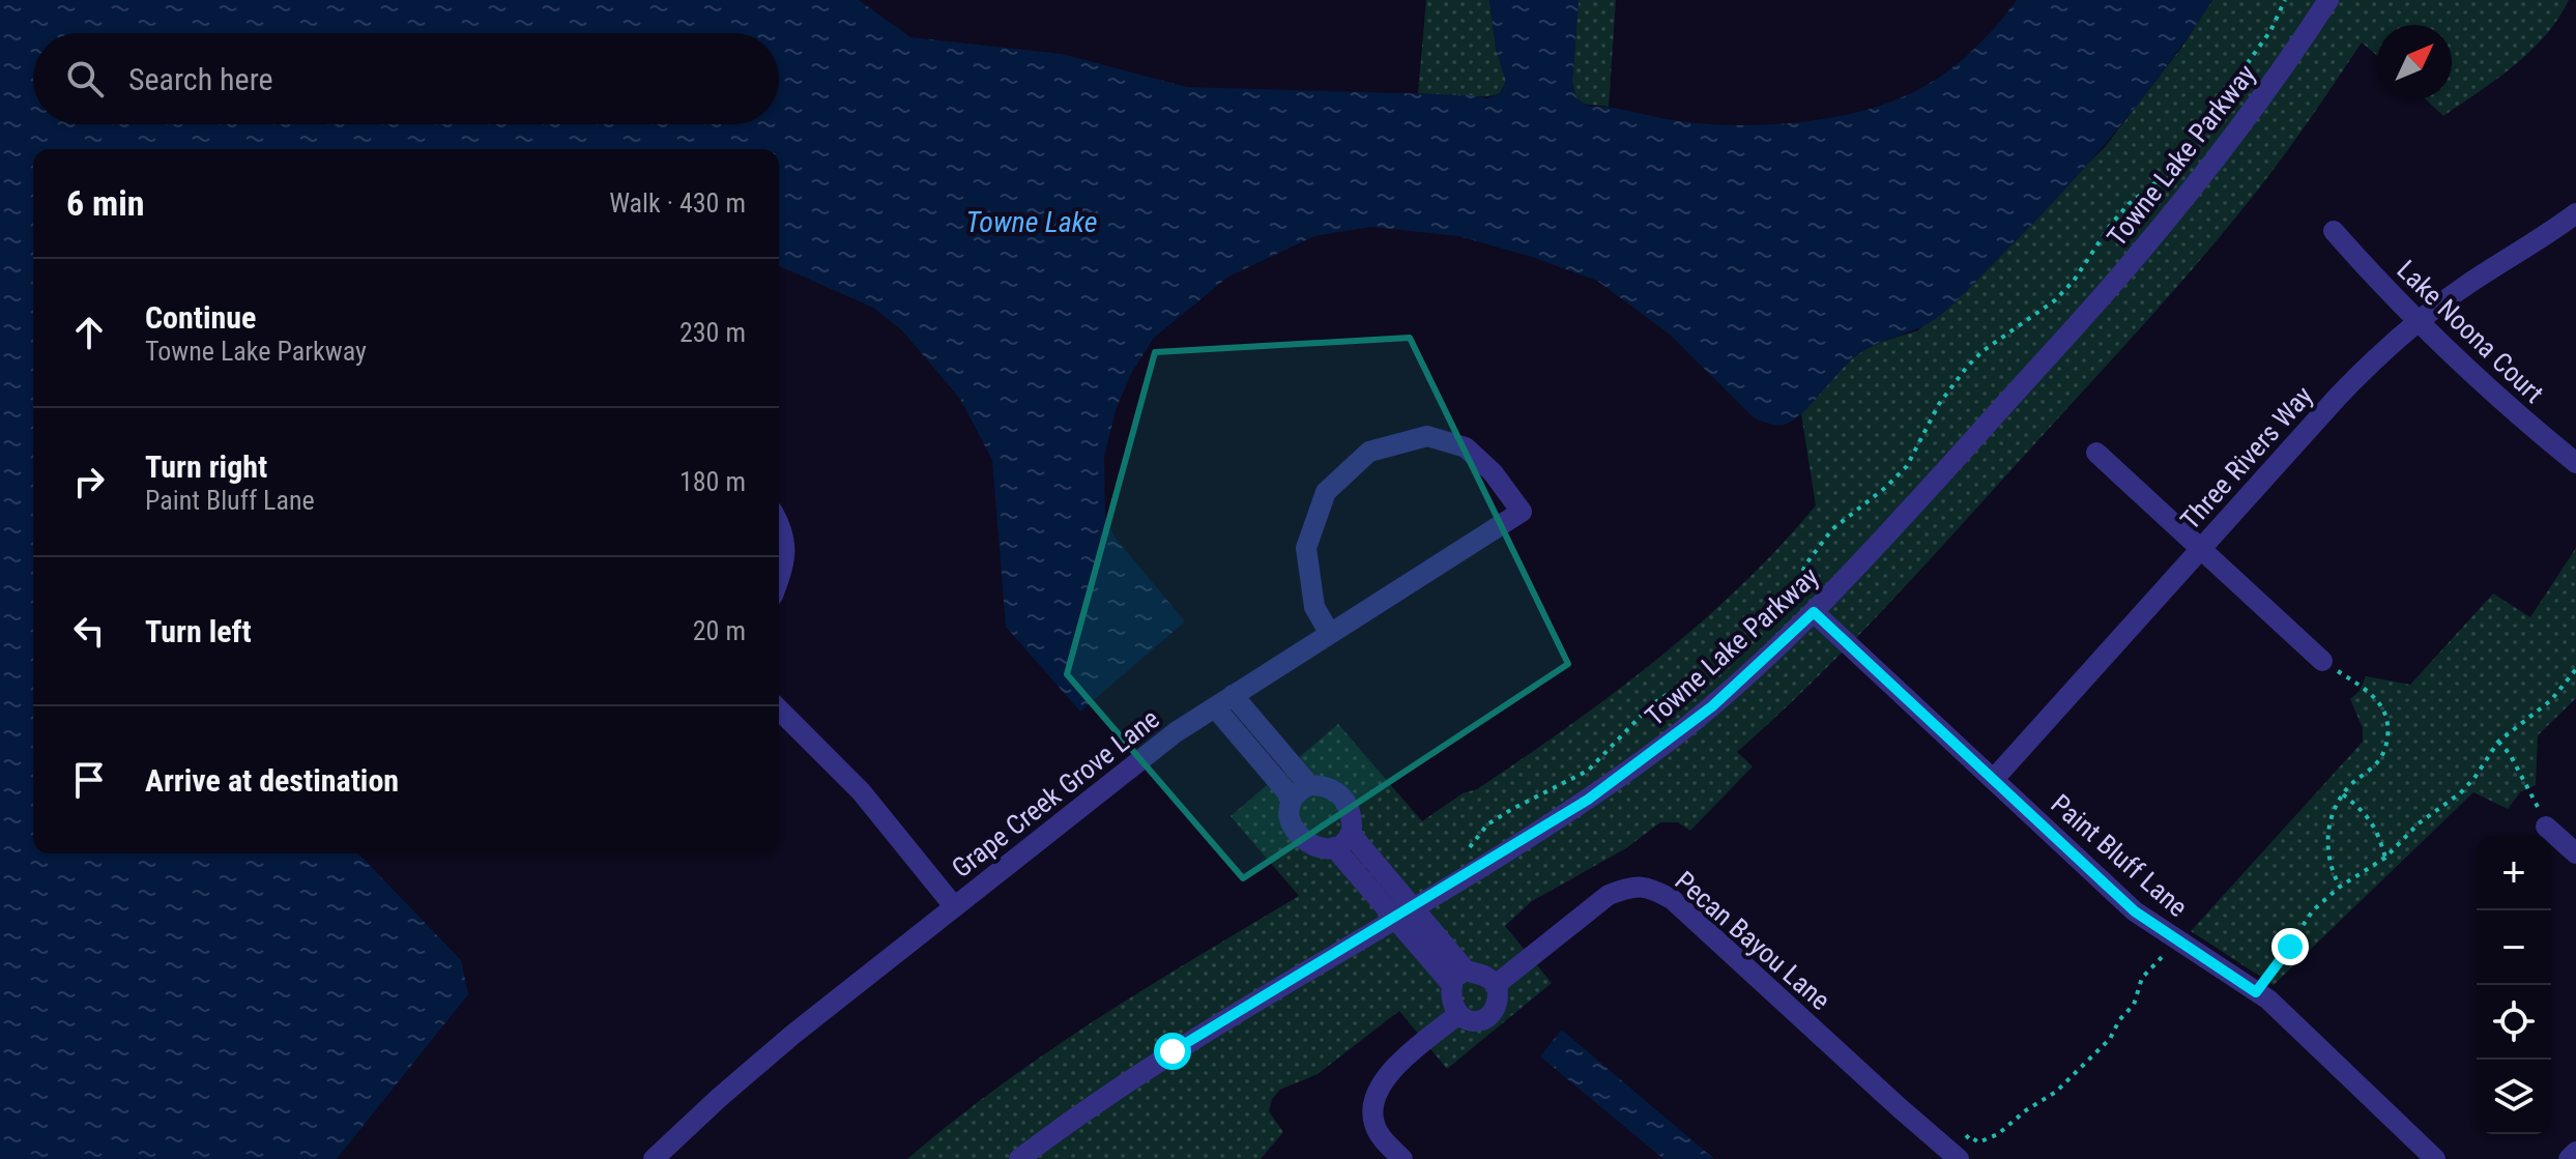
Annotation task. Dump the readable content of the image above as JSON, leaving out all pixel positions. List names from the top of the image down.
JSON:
{
  "streets": {
    "street": [
      "Towne Lake Parkway",
      "Lake Noona Court",
      "Three Rivers Way",
      "Grape Creek Grove Lane",
      "Paint Bluff Lane",
      "Pecan Bayou Lane"
    ]
  },
  "crossings": [
    ["Towne Lake Parkway", "Paint Bluff Lane"],
    ["Lake Noona Court", "Three Rivers Way"],
    ["Three Rivers Way", "Paint Bluff Lane"]
  ],
  "water": ["Towne Lake"],
  "north": "top right",
  "page": {
    "search": "Search here",
    "heading": ["6 min", "Walk · 430 m"],
    "list": [
      ["Continue", "Towne Lake Parkway", "230 m"],
      ["Turn right", "Paint Bluff Lane", "180 m"],
      ["Turn left", "20 m"],
      "Arrive at destination"
    ],
    "map_buttons": ["+", "−"]
  }
}
